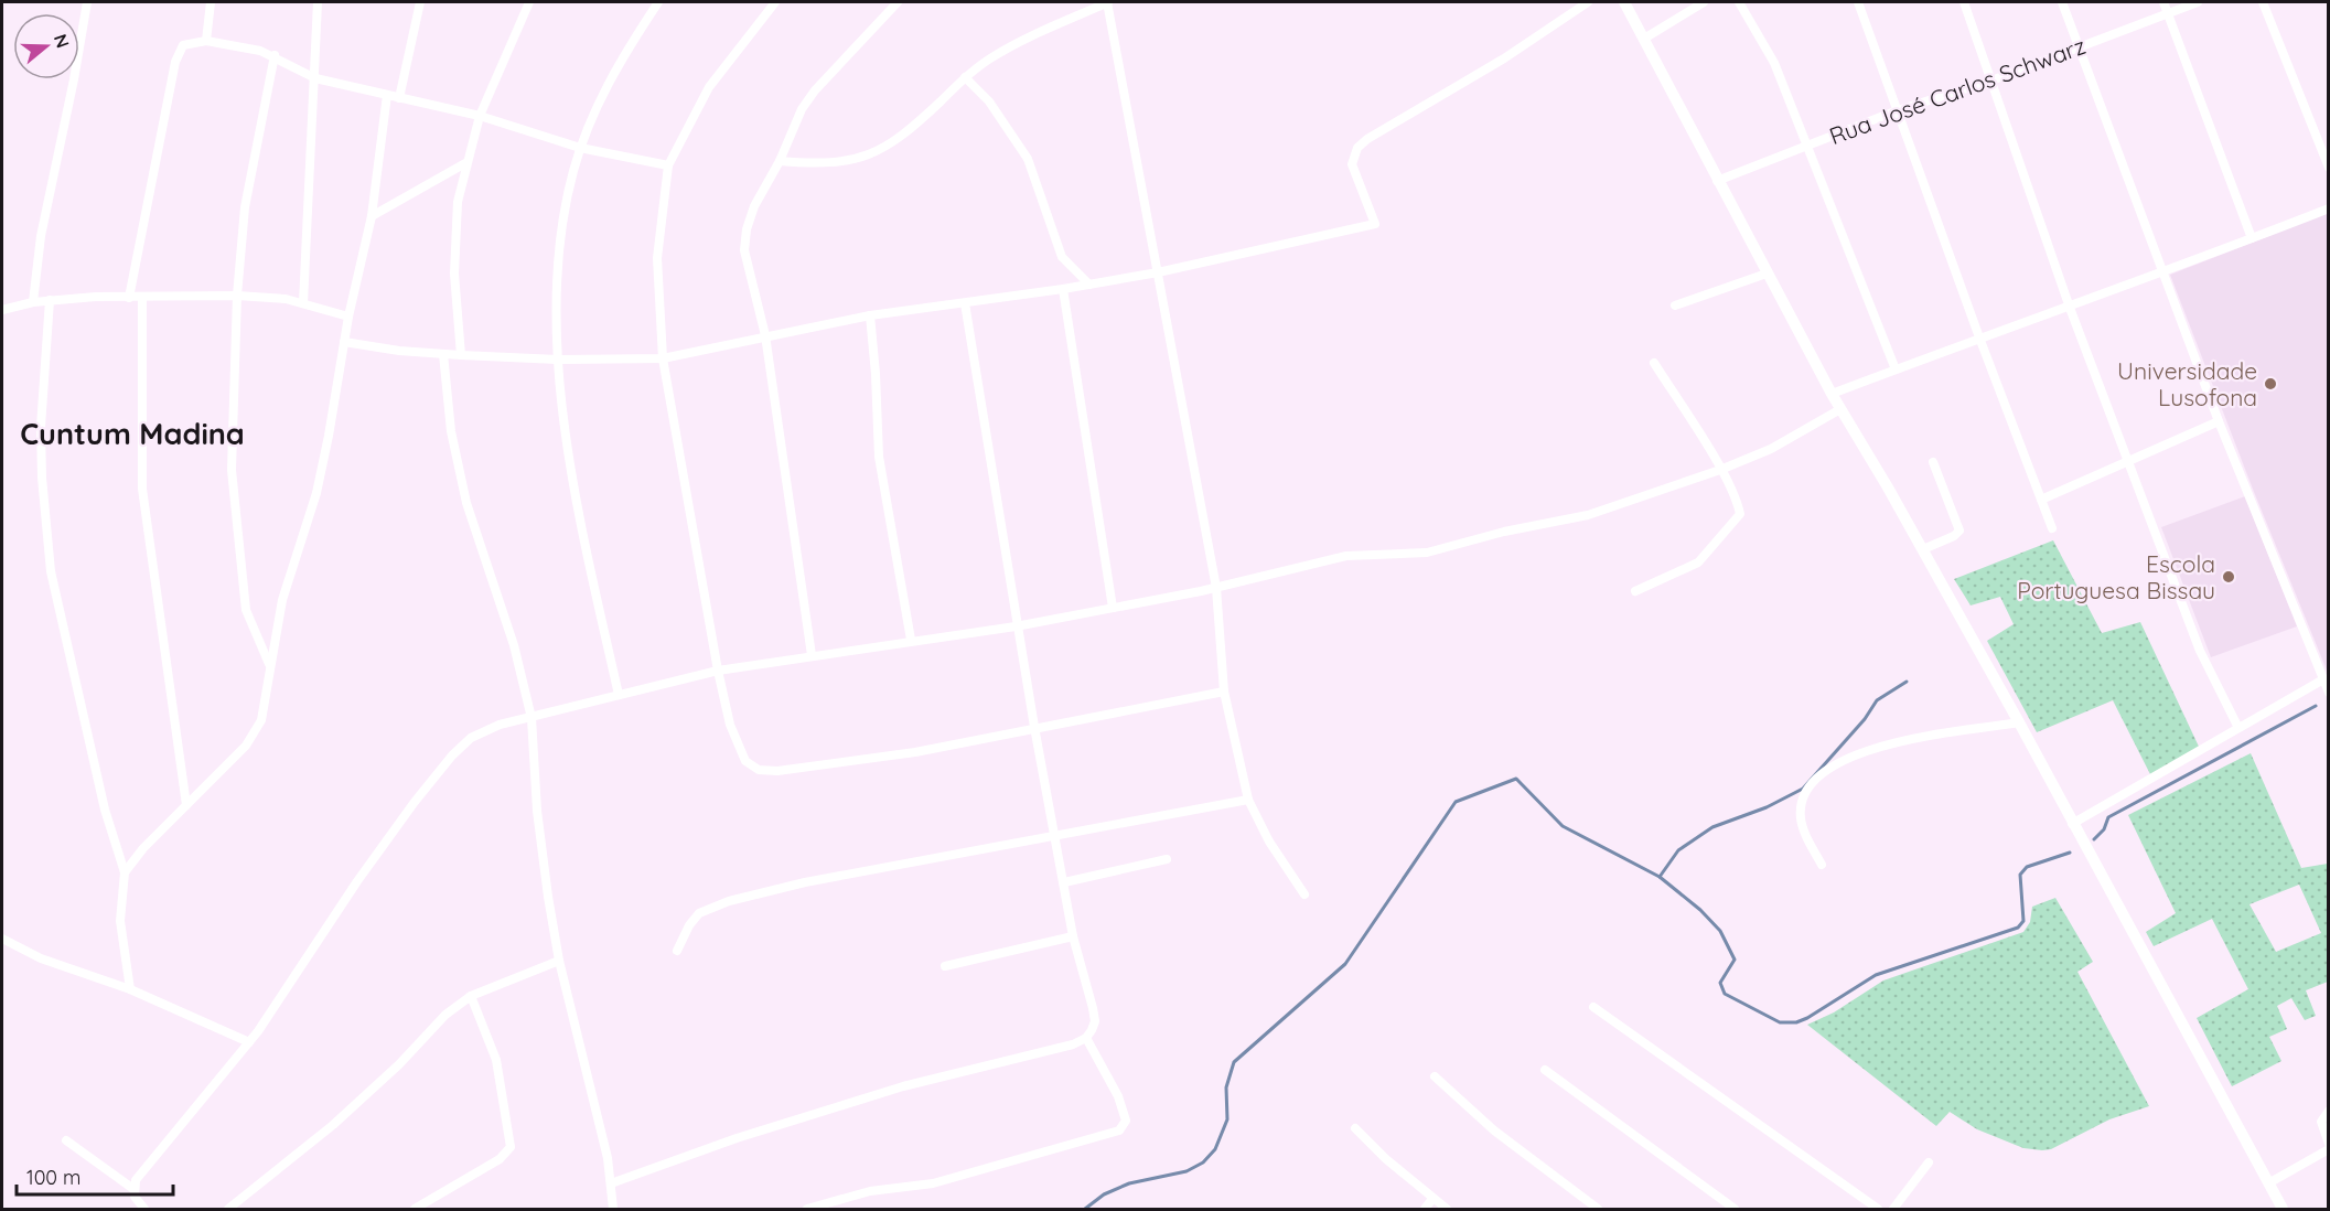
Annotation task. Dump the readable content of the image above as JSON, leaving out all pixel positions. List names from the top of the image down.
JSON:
{
  "streets": {
    "street": ["Rua José Carlos Schwarz"]
  },
  "districts": ["Cuntum Madina"],
  "places": ["Universidade Lusofona", "Escola Portuguesa Bissau"],
  "scale_bar": "100 m",
  "north": "right"
}
